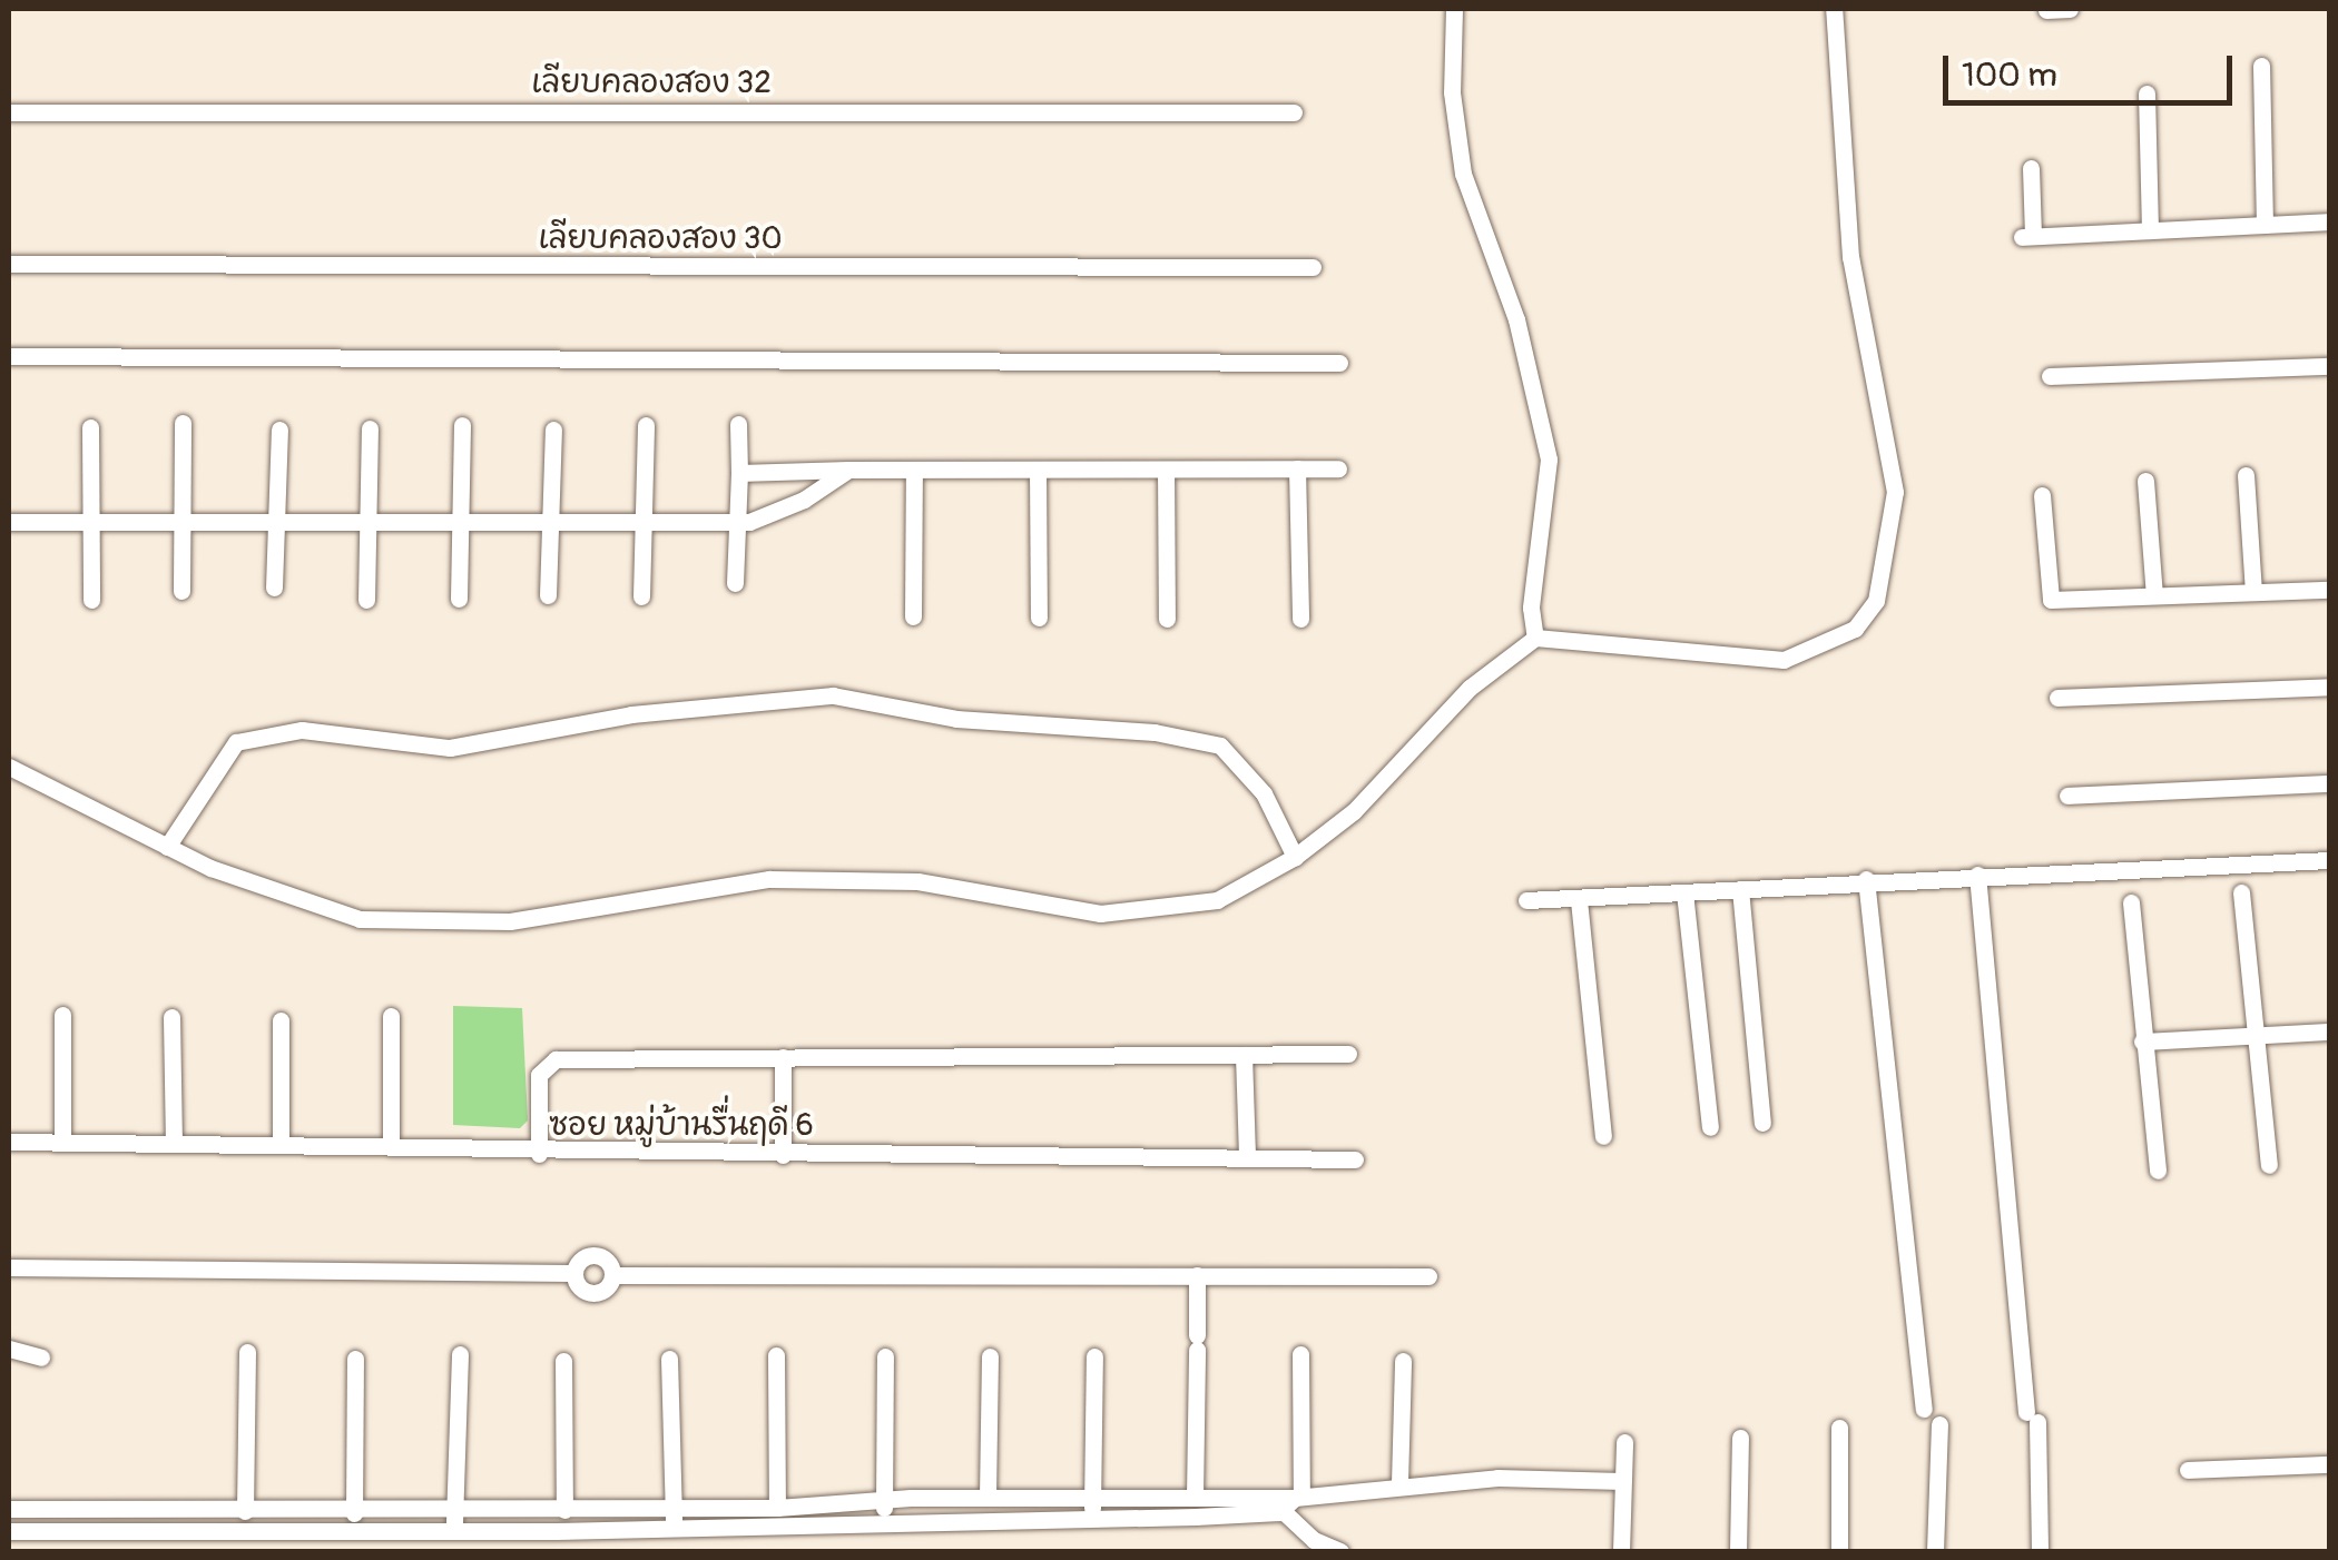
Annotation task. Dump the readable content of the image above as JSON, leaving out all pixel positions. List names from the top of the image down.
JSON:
{
  "streets": {
    "street": ["เลียบคลองสอง 32", "เลียบคลองสอง 30", "ซอย หมู่บ้านรื่นฤดี 6"]
  },
  "scale_bar": "100 m"
}
